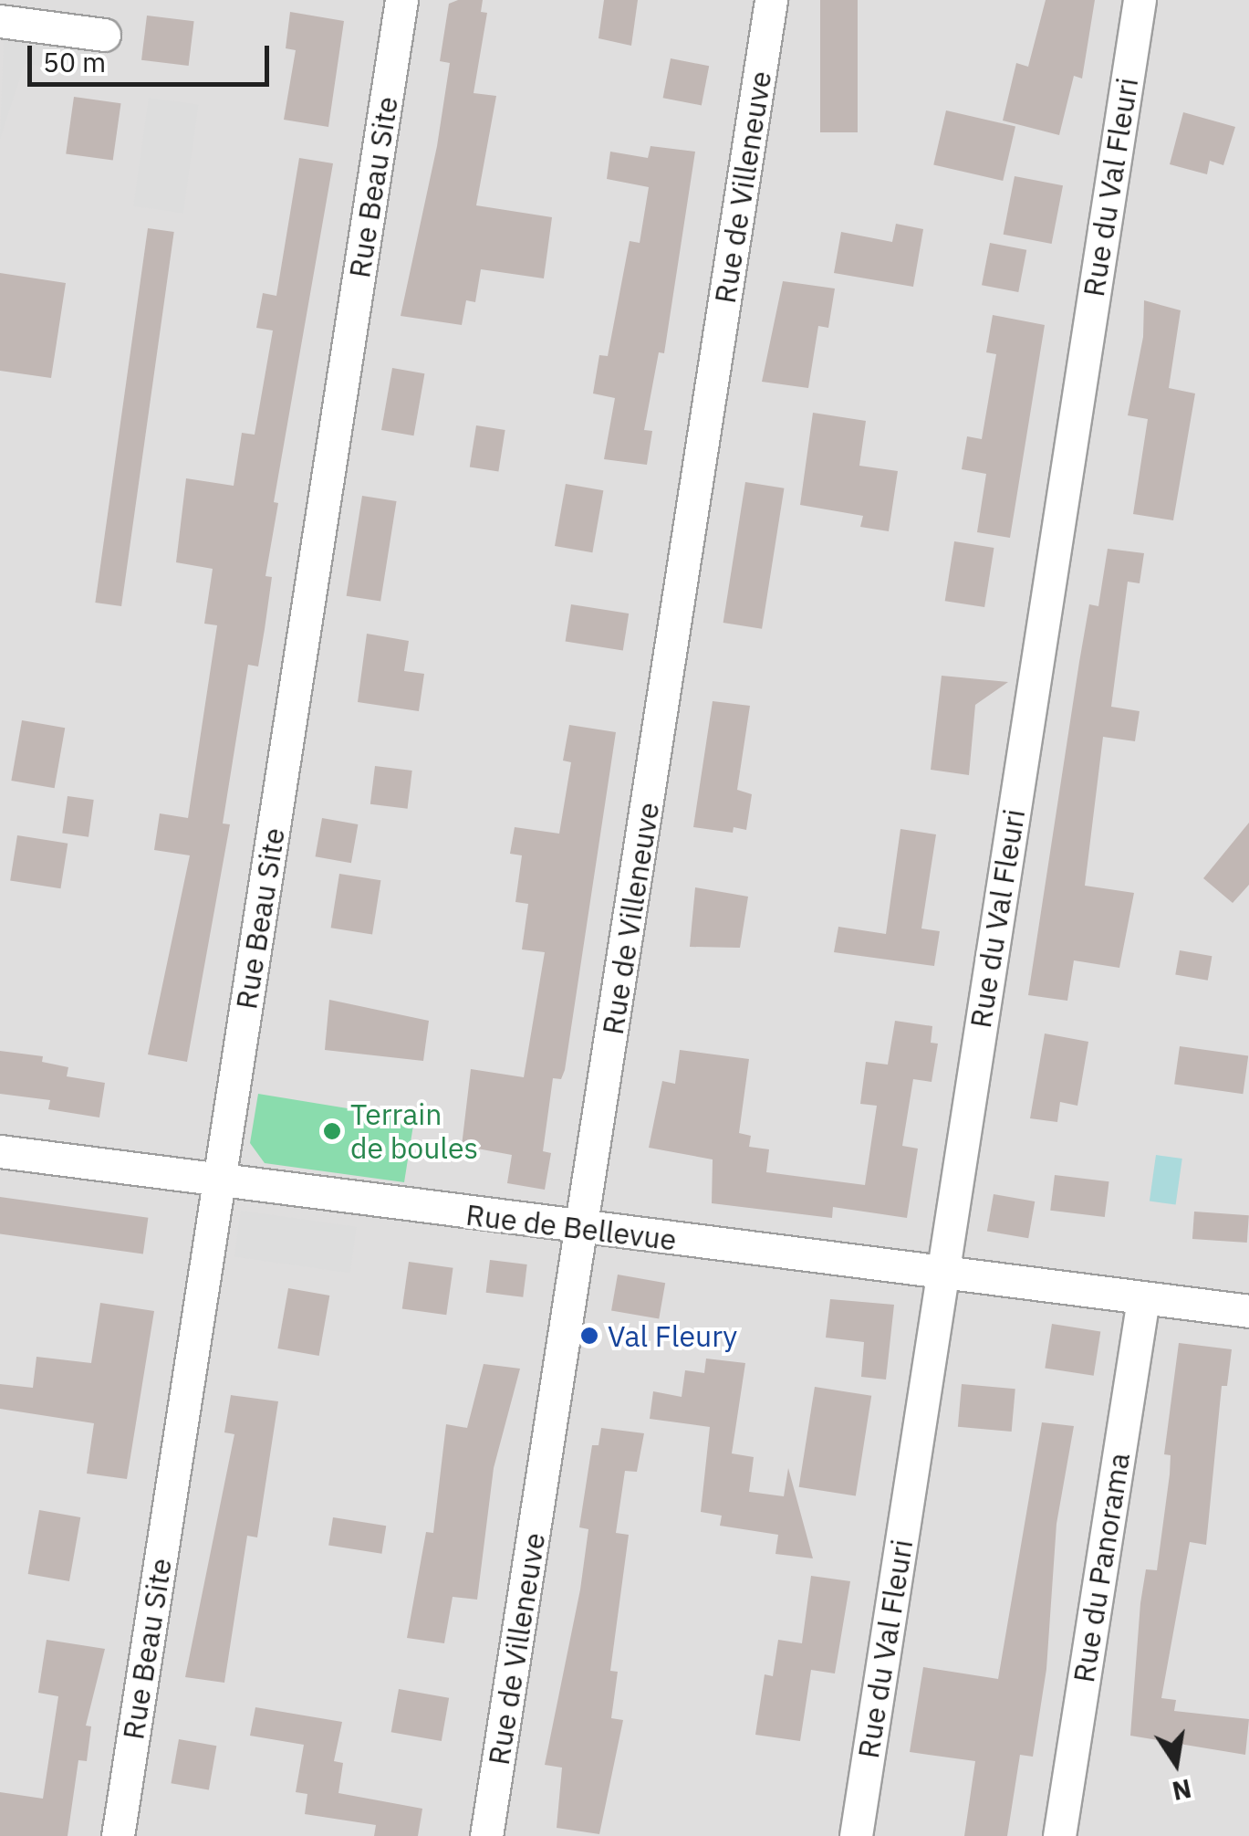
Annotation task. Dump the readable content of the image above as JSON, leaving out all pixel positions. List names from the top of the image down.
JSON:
{
  "streets": {
    "street": [
      "Rue Beau Site",
      "Rue de Villeneuve",
      "Rue du Val Fleuri",
      "Rue de Bellevue",
      "Rue du Panorama"
    ]
  },
  "crossings": [
    ["Rue Beau Site", "Rue de Bellevue"],
    ["Rue de Villeneuve", "Rue de Bellevue"],
    ["Rue du Val Fleuri", "Rue de Bellevue"],
    ["Rue de Bellevue", "Rue du Panorama"]
  ],
  "places": ["Terrain de boules", "Val Fleury"],
  "scale_bar": "50 m",
  "north": "bottom"
}
